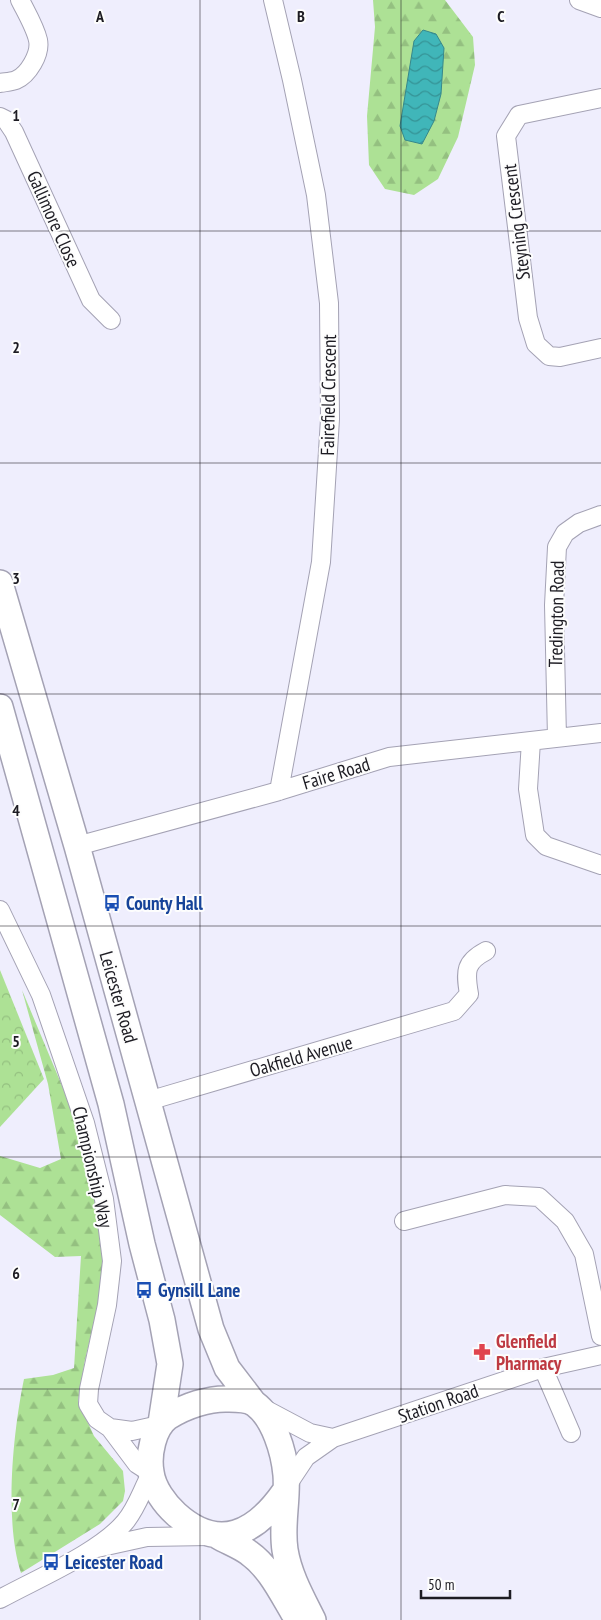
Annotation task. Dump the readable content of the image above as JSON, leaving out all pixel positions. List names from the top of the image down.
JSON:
{
  "streets": {
    "highway": ["Leicester Road"],
    "street": [
      "Gallimore Close",
      "Steyning Crescent",
      "Fairefield Crescent",
      "Tredington Road",
      "Faire Road",
      "Oakfield Avenue",
      "Championship Way",
      "Station Road"
    ]
  },
  "crossings": [
    ["Fairefield Crescent", "Faire Road"],
    ["Tredington Road", "Faire Road"],
    ["Faire Road", "Leicester Road"],
    ["Leicester Road", "Oakfield Avenue"],
    ["Leicester Road", "Championship Way"],
    ["Leicester Road", "Station Road"],
    ["Championship Way", "Station Road"]
  ],
  "places": {
    "bus stop": ["County Hall", "Gynsill Lane", "Leicester Road"],
    "pharmacy": ["Glenfield Pharmacy"]
  },
  "scale_bar": "50 m",
  "grid": {
    "columns": ["A", "B", "C"],
    "rows": [
      "1",
      "2",
      "3",
      "4",
      "5",
      "6",
      "7"
    ]
  }
}
